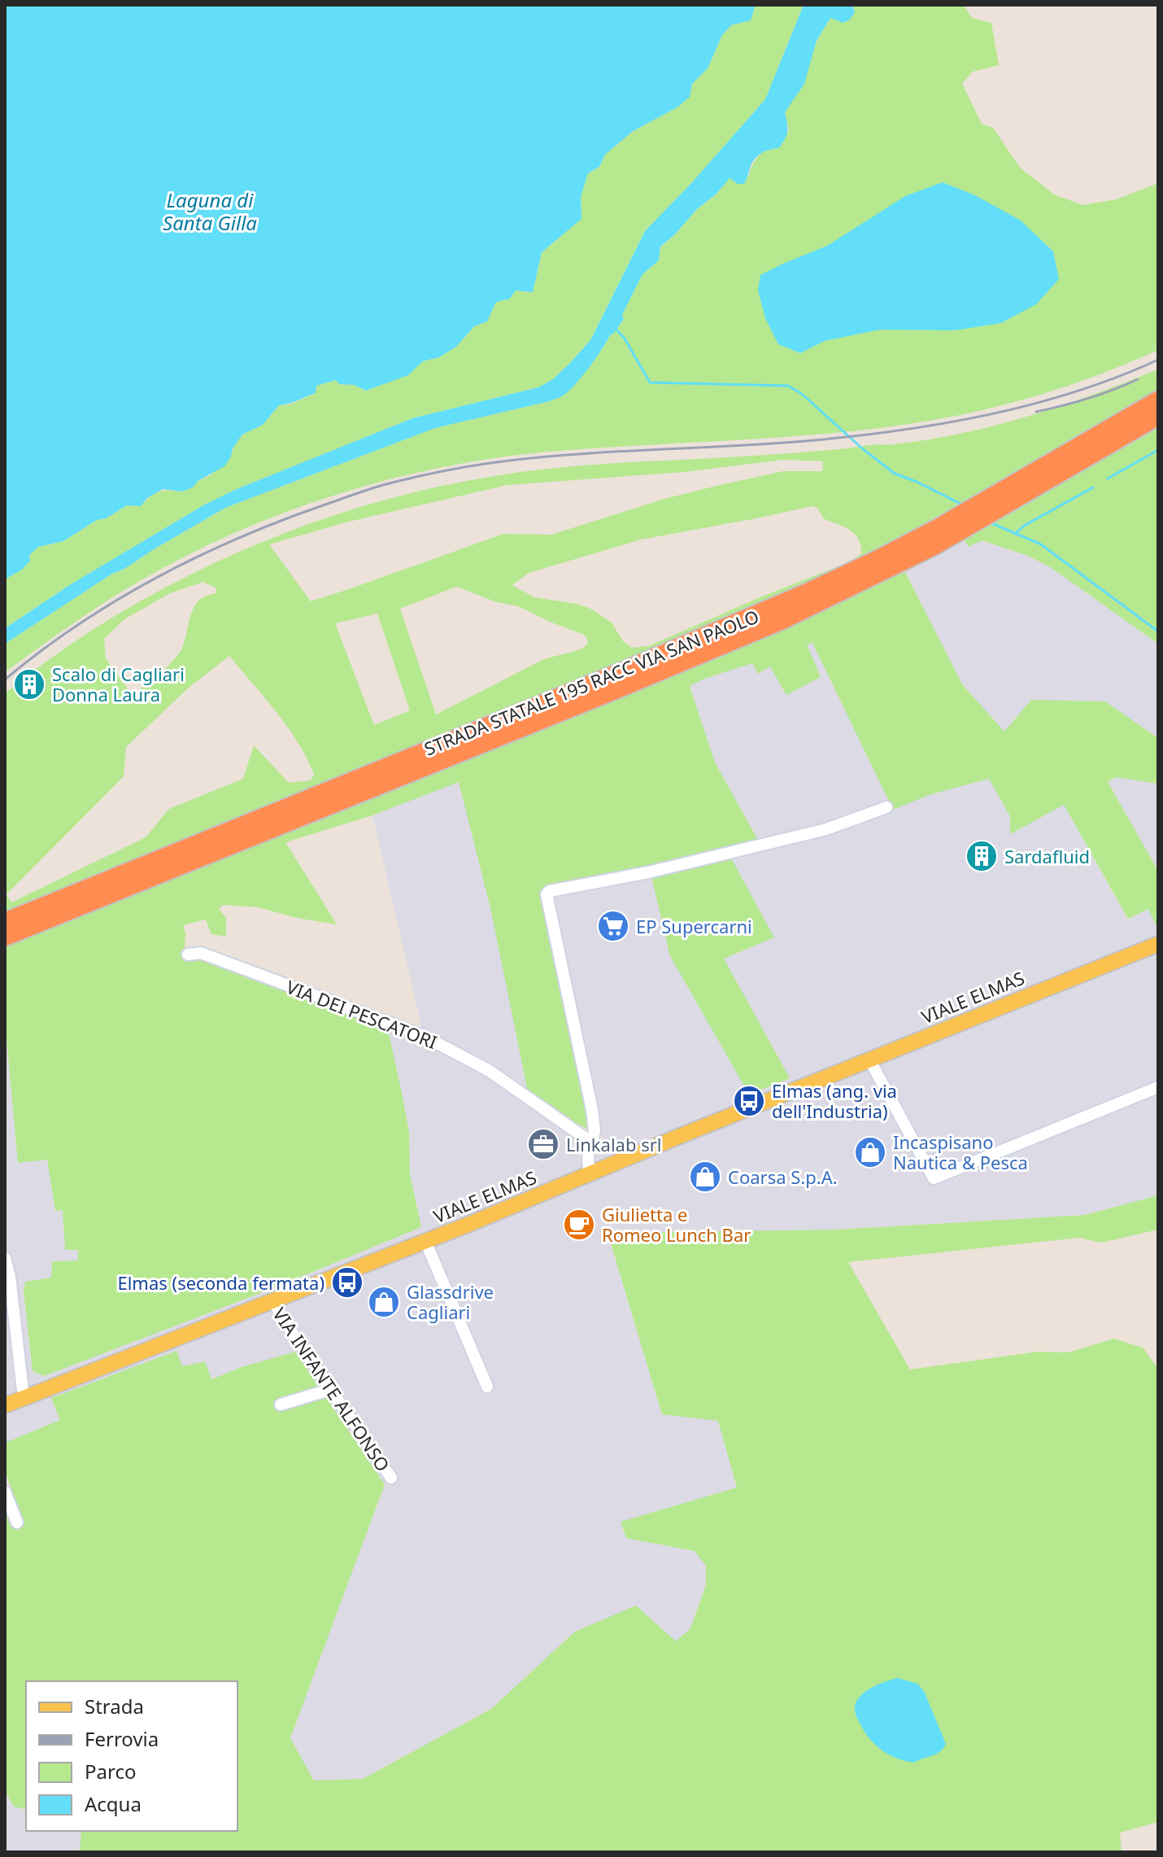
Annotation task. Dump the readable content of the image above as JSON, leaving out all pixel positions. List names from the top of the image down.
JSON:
{
  "streets": {
    "highway": ["STRADA STATALE 195 RACC VIA SAN PAOLO"],
    "main road": ["VIALE ELMAS"],
    "street": ["VIA DEI PESCATORI", "VIA INFANTE ALFONSO"]
  },
  "crossings": [
    ["VIALE ELMAS", "VIA INFANTE ALFONSO"]
  ],
  "water": ["Laguna di Santa Gilla"],
  "places": {
    "building": ["Scalo di Cagliari Donna Laura", "Sardafluid"],
    "supermarket": ["EP Supercarni"],
    "bus stop": ["Elmas (ang. via dell'Industria)", "Elmas (seconda fermata)"],
    "office": ["Linkalab srl"],
    "shop": ["Incaspisano Nautica & Pesca", "Coarsa S.p.A.", "Glassdrive Cagliari"],
    "cafe": ["Giulietta e Romeo Lunch Bar"]
  },
  "legend": [
    "Strada",
    "Ferrovia",
    "Parco",
    "Acqua"
  ]
}
